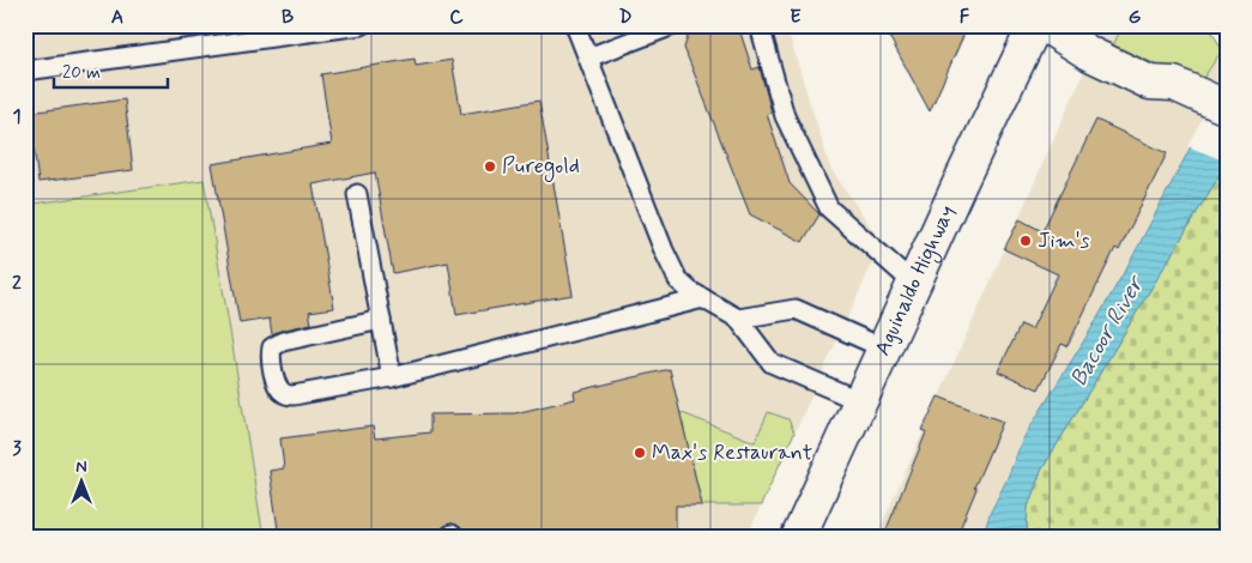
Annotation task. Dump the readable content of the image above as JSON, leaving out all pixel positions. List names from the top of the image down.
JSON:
{
  "streets": {
    "main road": ["Aguinaldo Highway"]
  },
  "water": ["Bacoor River"],
  "places": ["Puregold", "Jim's", "Max's Restaurant"],
  "scale_bar": "20 m",
  "north": "top",
  "grid": {
    "columns": [
      "A",
      "B",
      "C",
      "D",
      "E",
      "F",
      "G"
    ],
    "rows": ["1", "2", "3"]
  }
}
